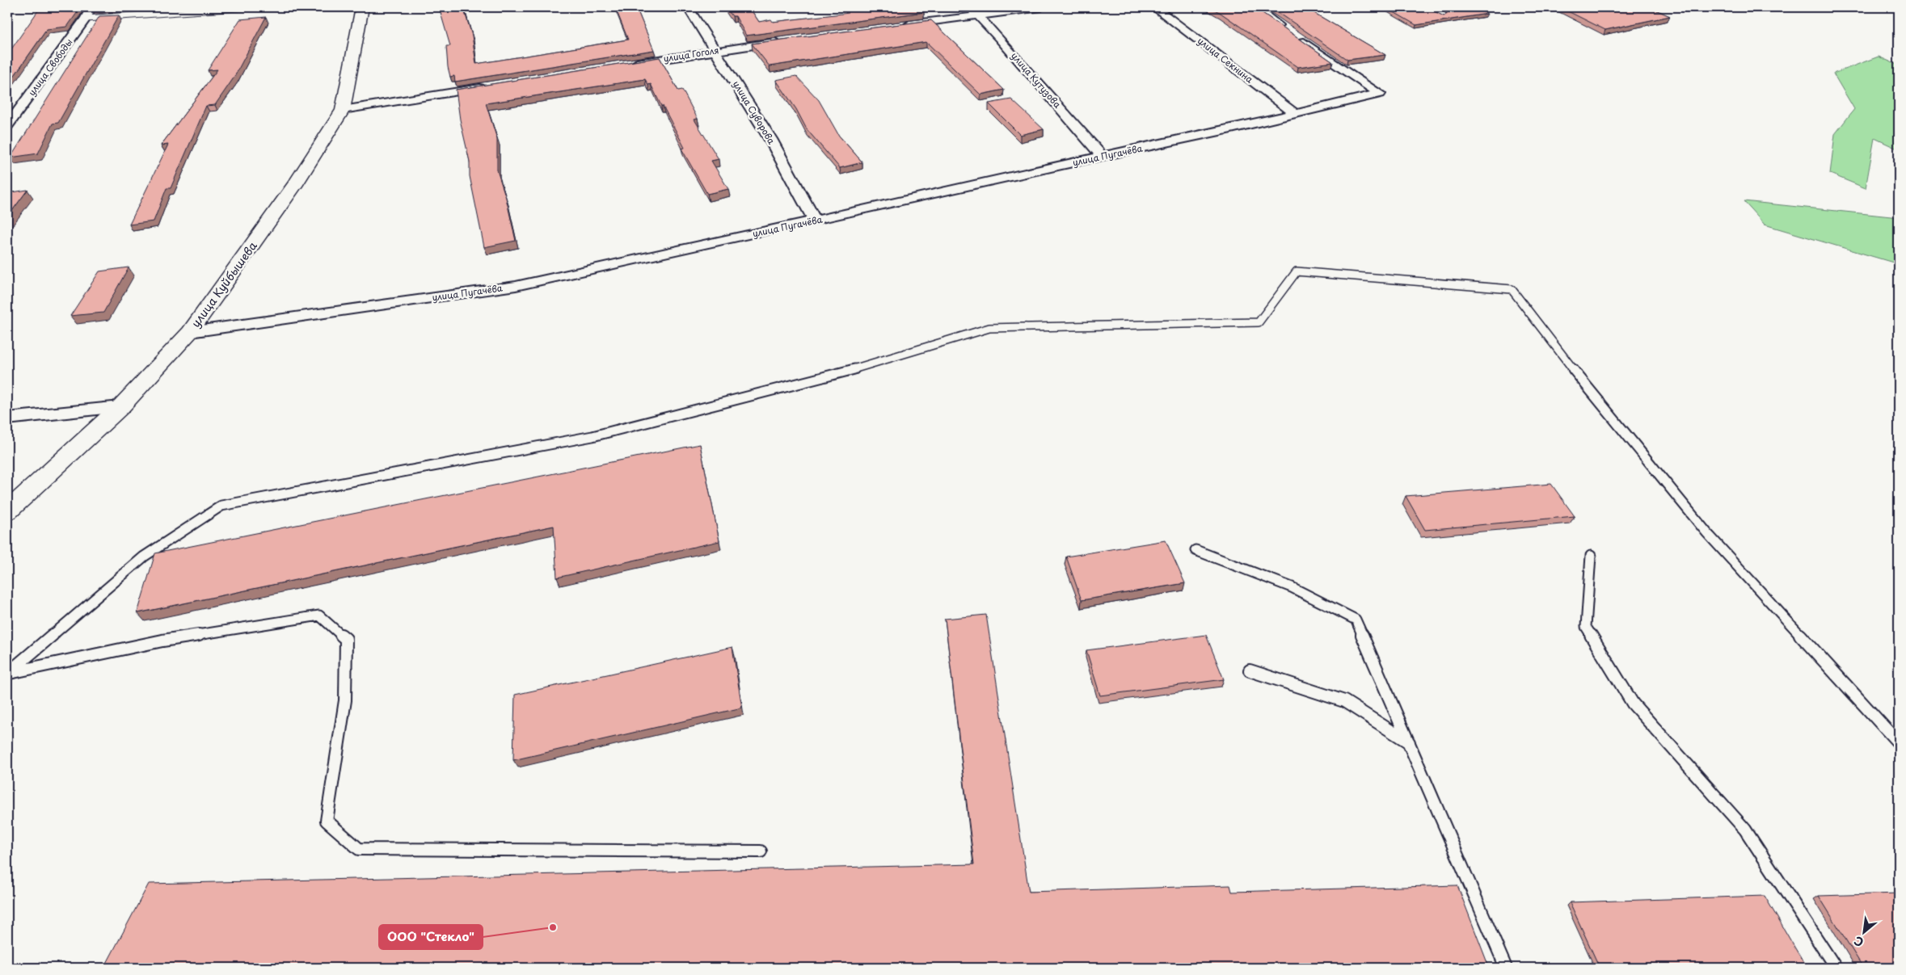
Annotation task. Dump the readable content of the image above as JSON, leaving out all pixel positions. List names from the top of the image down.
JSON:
{
  "streets": {
    "main road": ["улица Куйбышева"],
    "street": [
      "улица Гоголя",
      "улица Секнина",
      "улица Свободы",
      "улица Кутузова",
      "улица Суворова",
      "улица Пугачёва"
    ]
  },
  "crossings": [
    ["улица Гоголя", "улица Суворова"],
    ["улица Секнина", "улица Пугачёва"],
    ["улица Кутузова", "улица Пугачёва"],
    ["улица Суворова", "улица Пугачёва"],
    ["улица Пугачёва", "улица Куйбышева"]
  ],
  "places": ["ООО \"Стекло\""],
  "north": "bottom left"
}
